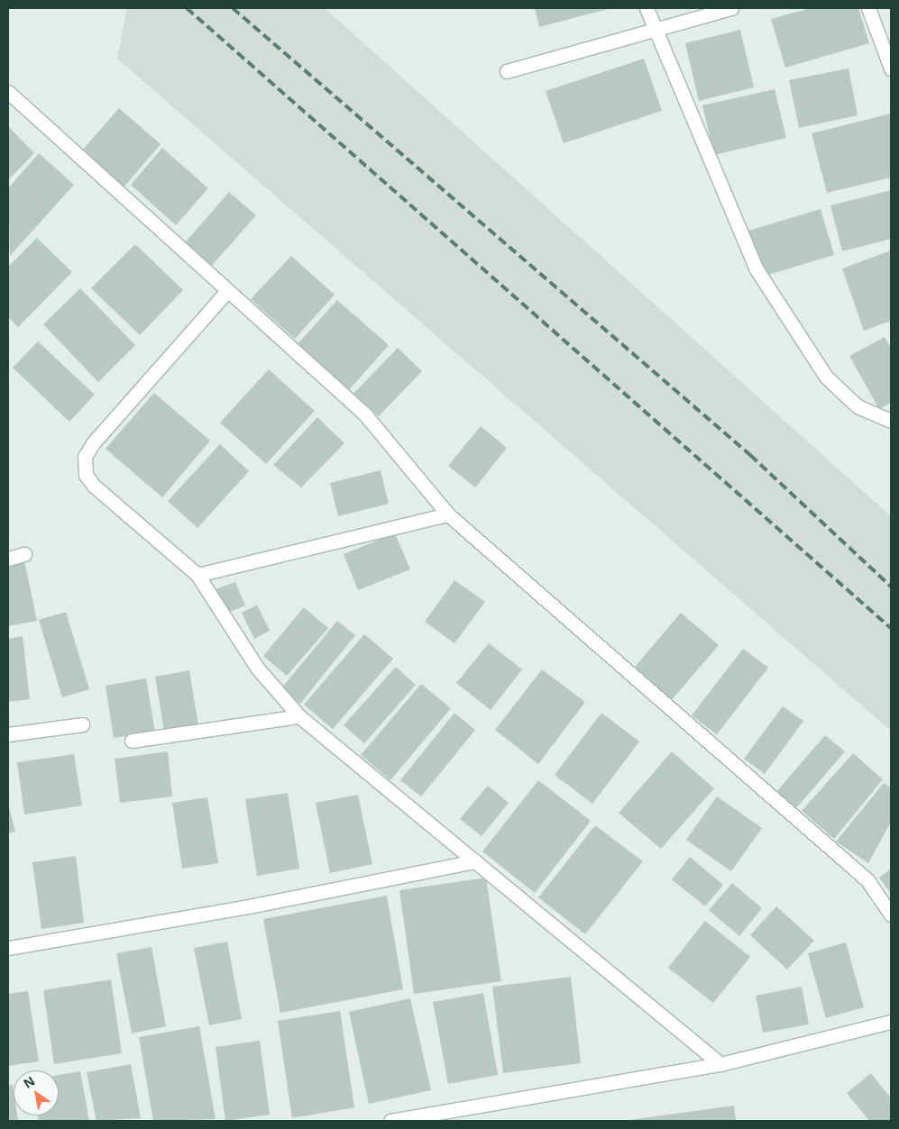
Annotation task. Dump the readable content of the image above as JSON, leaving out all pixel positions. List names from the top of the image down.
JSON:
{
  "north": "top left"
}
